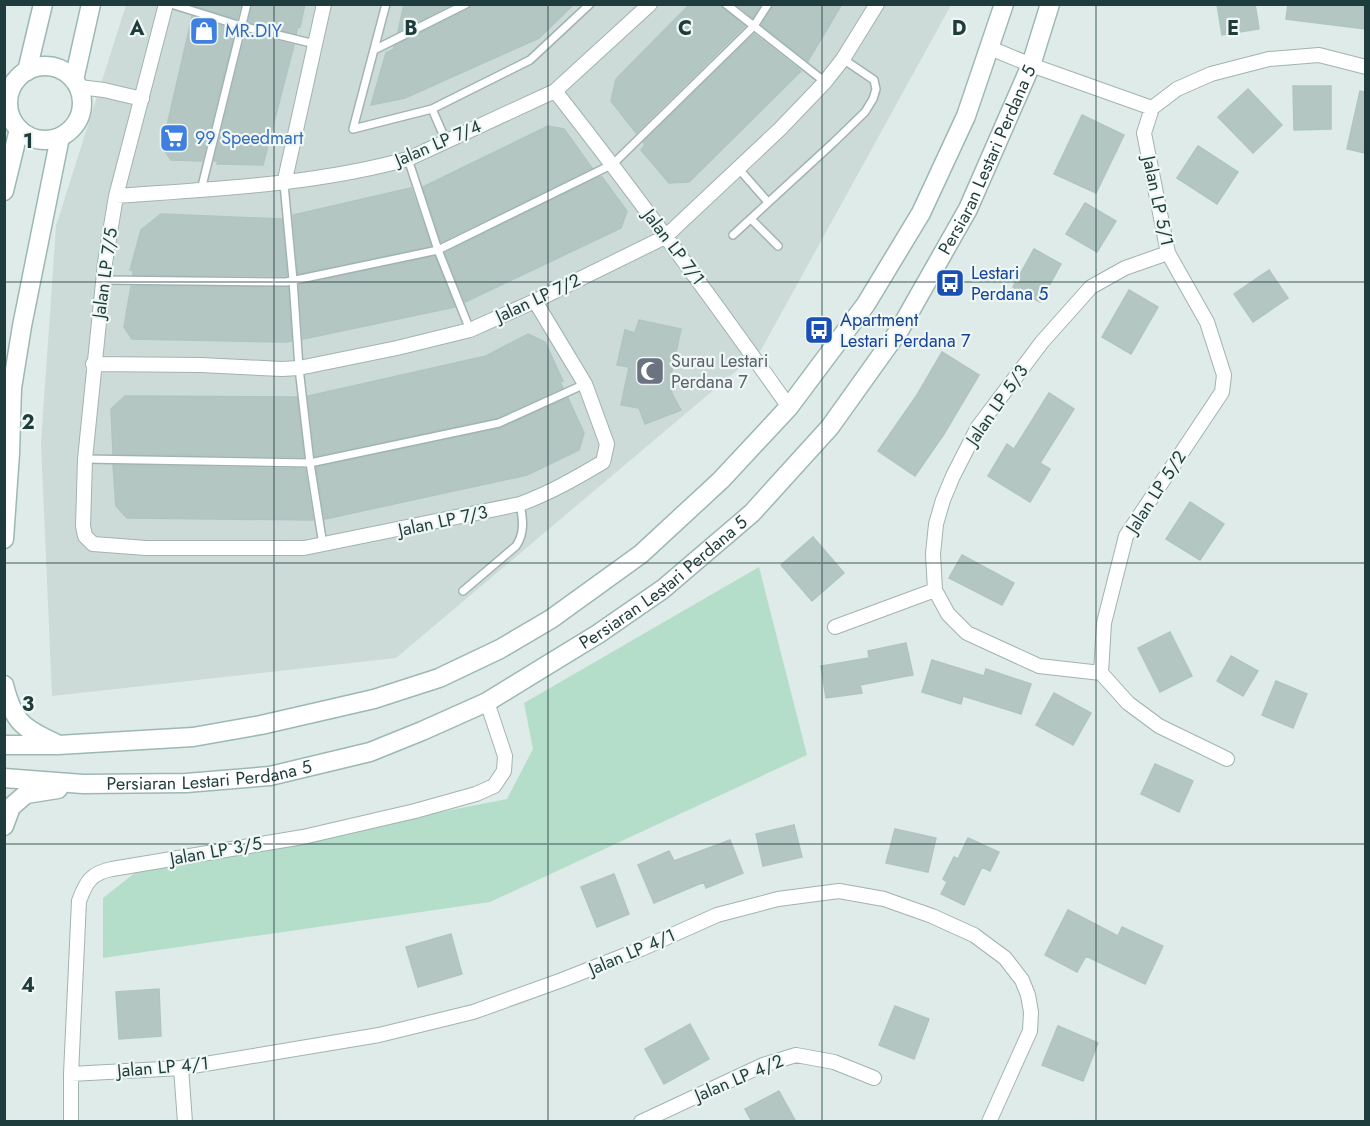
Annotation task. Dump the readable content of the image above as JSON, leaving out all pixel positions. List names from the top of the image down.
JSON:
{
  "streets": {
    "main road": ["Persiaran Lestari Perdana 5"],
    "street": [
      "Jalan LP 7/4",
      "Jalan LP 5/1",
      "Jalan LP 7/1",
      "Jalan LP 7/5",
      "Jalan LP 7/2",
      "Jalan LP 5/3",
      "Jalan LP 5/2",
      "Jalan LP 7/3",
      "Jalan LP 3/5",
      "Jalan LP 4/1",
      "Jalan LP 4/2"
    ]
  },
  "crossings": [
    ["Jalan LP 7/4", "Jalan LP 7/1"],
    ["Jalan LP 7/4", "Jalan LP 7/5"],
    ["Persiaran Lestari Perdana 5", "Jalan LP 7/1"],
    ["Persiaran Lestari Perdana 5", "Jalan LP 3/5"],
    ["Jalan LP 5/1", "Jalan LP 5/3"],
    ["Jalan LP 5/1", "Jalan LP 5/2"],
    ["Jalan LP 7/1", "Jalan LP 7/2"],
    ["Jalan LP 7/5", "Jalan LP 7/2"],
    ["Jalan LP 7/5", "Jalan LP 7/3"],
    ["Jalan LP 7/2", "Jalan LP 7/3"],
    ["Jalan LP 3/5", "Jalan LP 4/1"]
  ],
  "places": {
    "shop": ["MR.DIY"],
    "supermarket": ["99 Speedmart"],
    "bus stop": ["Lestari Perdana 5", "Apartment Lestari Perdana 7"],
    "mosque": ["Surau Lestari Perdana 7"]
  },
  "grid": {
    "columns": [
      "A",
      "B",
      "C",
      "D",
      "E"
    ],
    "rows": [
      "1",
      "2",
      "3",
      "4"
    ]
  }
}
